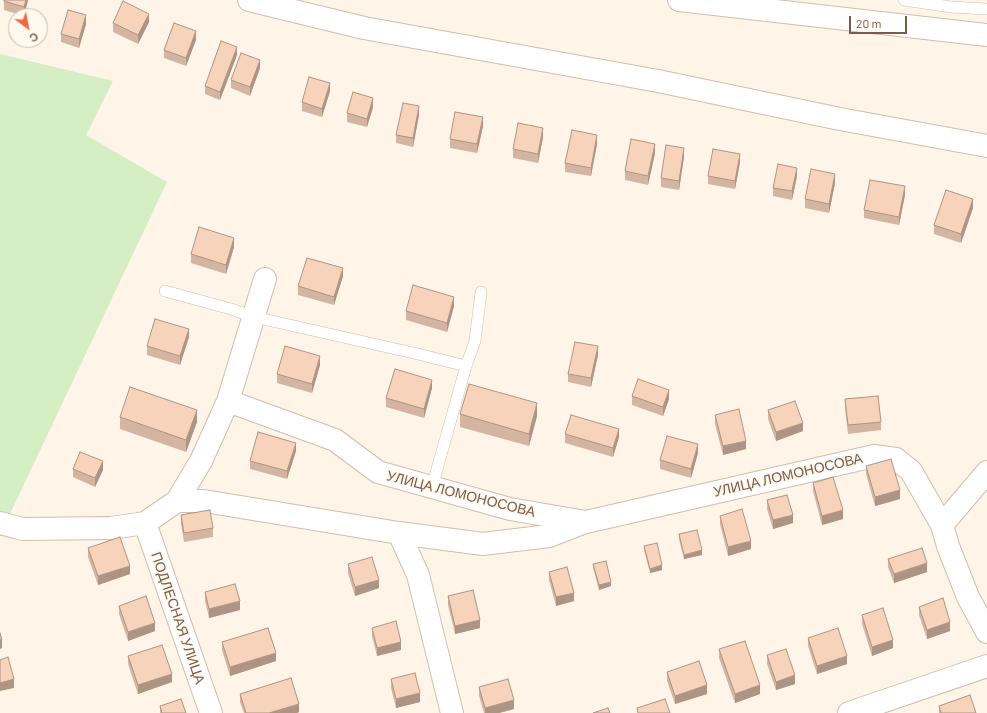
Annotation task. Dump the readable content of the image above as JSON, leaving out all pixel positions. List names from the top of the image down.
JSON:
{
  "streets": {
    "street": ["УЛИЦА ЛОМОНОСОВА", "ПОДЛЕСНАЯ УЛИЦА"]
  },
  "scale_bar": "20 m",
  "north": "bottom right"
}
